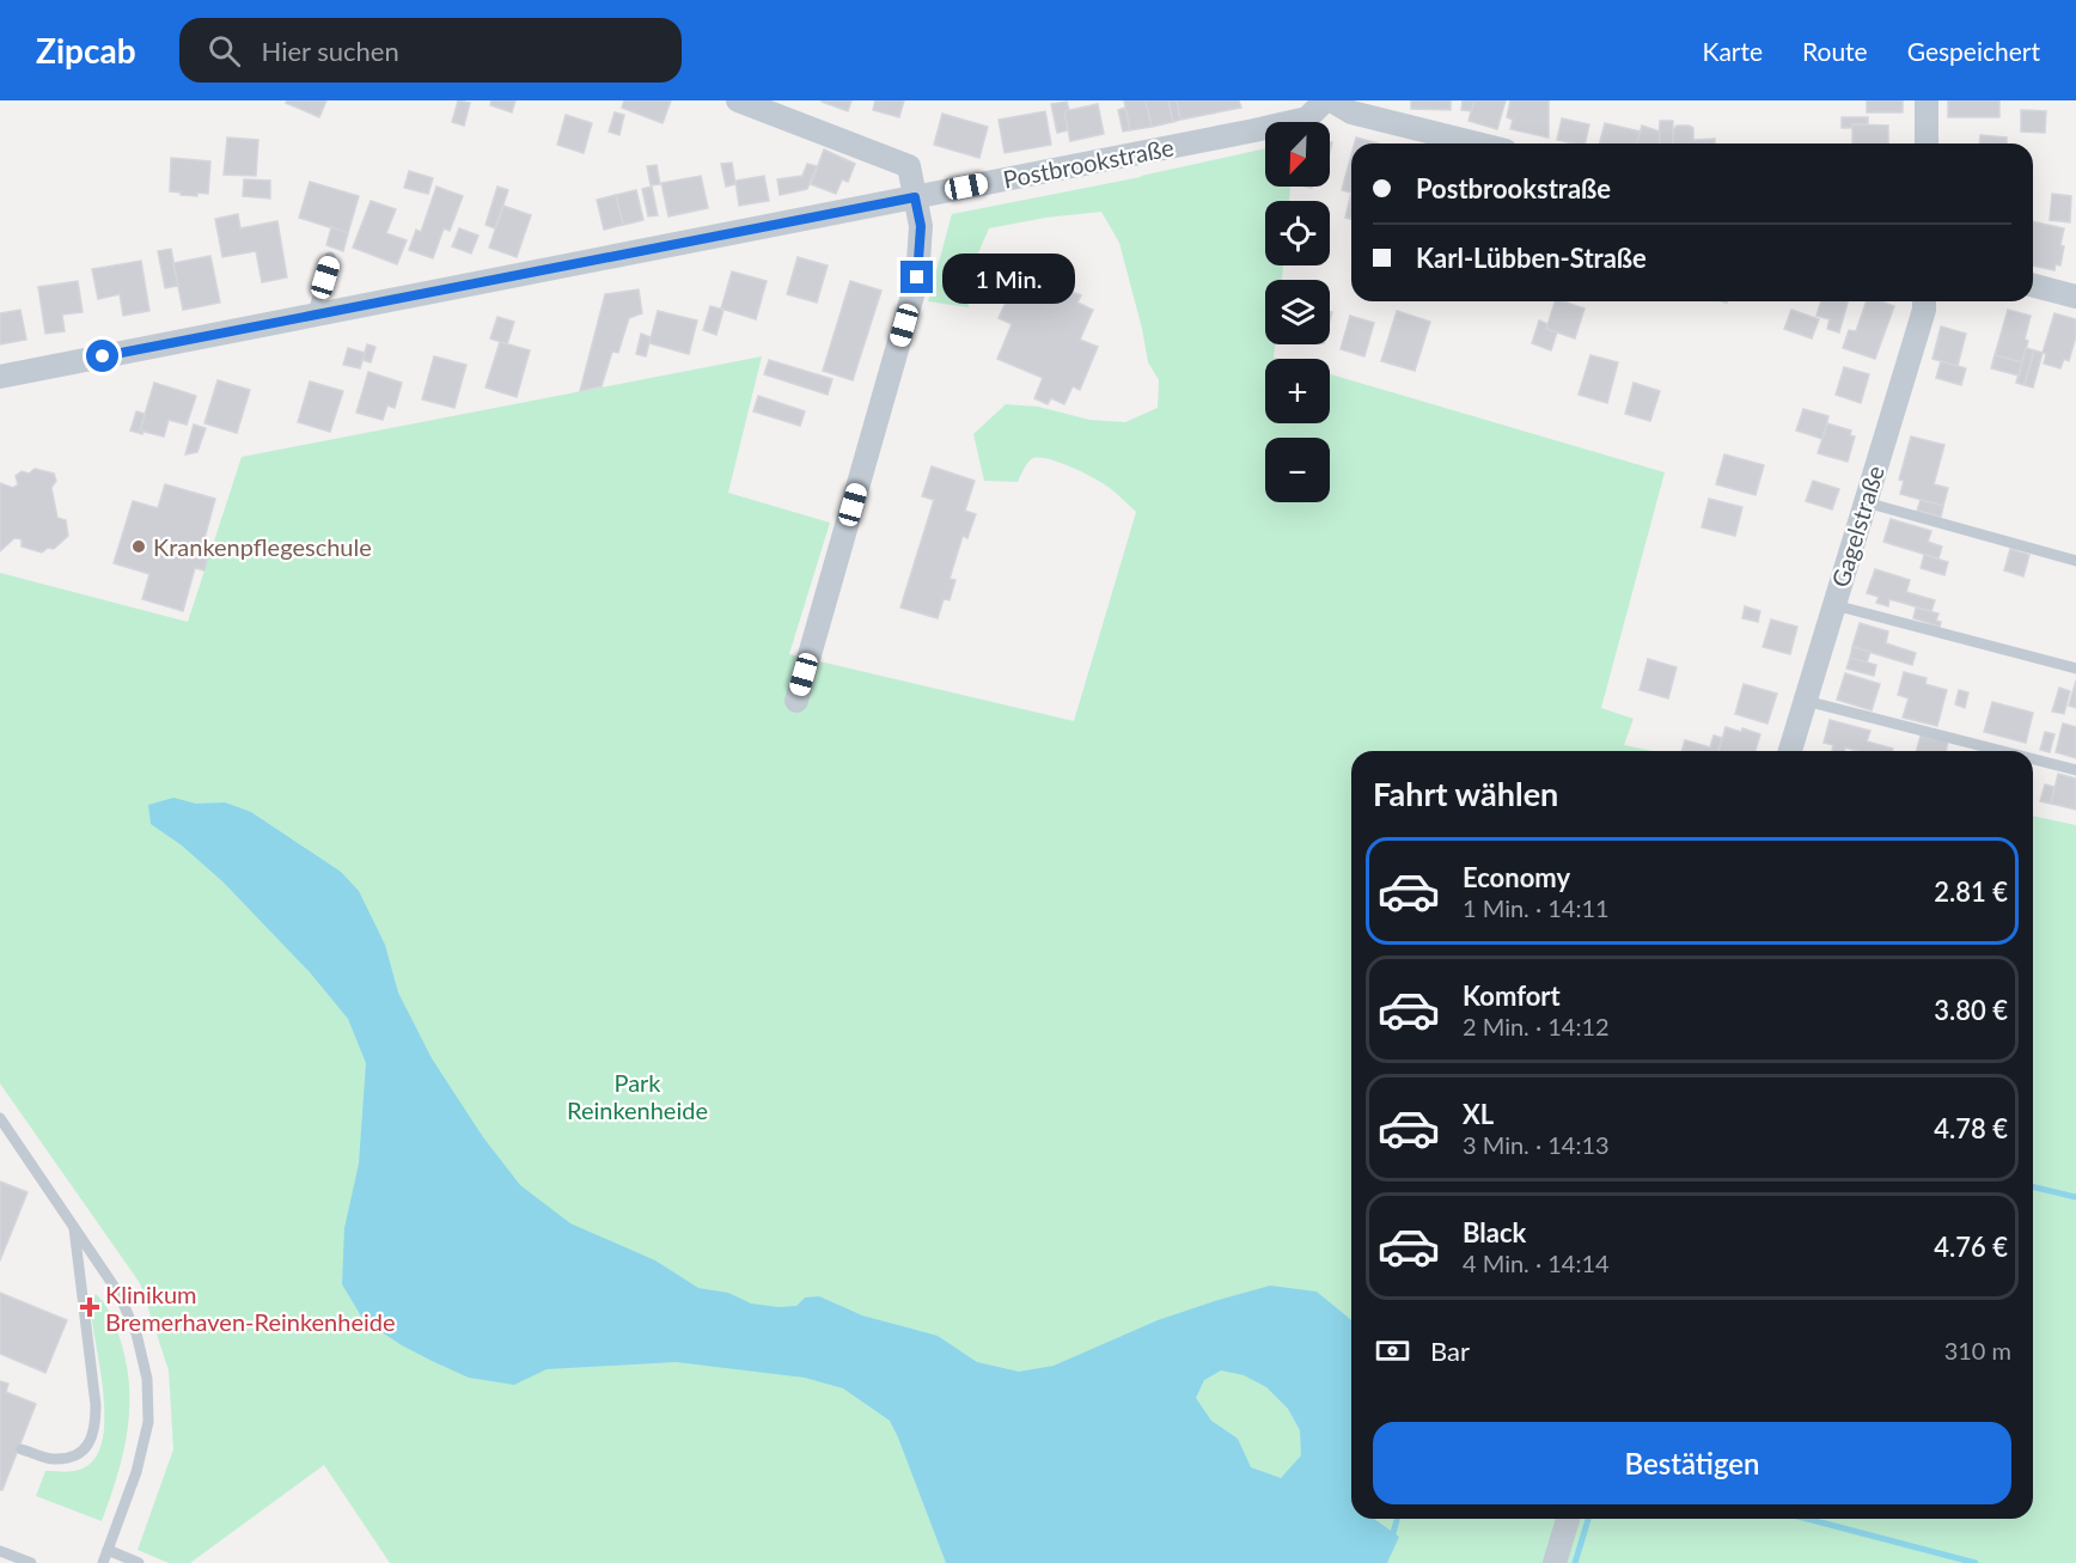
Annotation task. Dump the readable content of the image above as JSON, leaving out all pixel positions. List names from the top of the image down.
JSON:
{
  "streets": {
    "street": ["Postbrookstraße", "Gagelstraße"]
  },
  "parks": ["Park Reinkenheide"],
  "places": {
    "other": ["Krankenpflegeschule"],
    "health": ["Klinikum Bremerhaven-Reinkenheide"]
  },
  "north": "bottom left",
  "page": {
    "header": "Zipcab",
    "search": "Hier suchen",
    "nav": ["Karte", "Route", "Gespeichert"],
    "map_buttons": ["+", "−"],
    "banner": ["Postbrookstraße", "Karl-Lübben-Straße"],
    "bubble": "1 Min.",
    "heading": "Fahrt wählen",
    "list": [
      {
        "name": "Economy",
        "note": "1 Min. · 14:11",
        "value": "2.81 €"
      },
      {
        "name": "Komfort",
        "note": "2 Min. · 14:12",
        "value": "3.80 €"
      },
      {
        "name": "XL",
        "note": "3 Min. · 14:13",
        "value": "4.78 €"
      },
      {
        "name": "Black",
        "note": "4 Min. · 14:14",
        "value": "4.76 €"
      }
    ],
    "pay": ["Bar", "310 m"],
    "buttons": "Bestätigen"
  }
}
